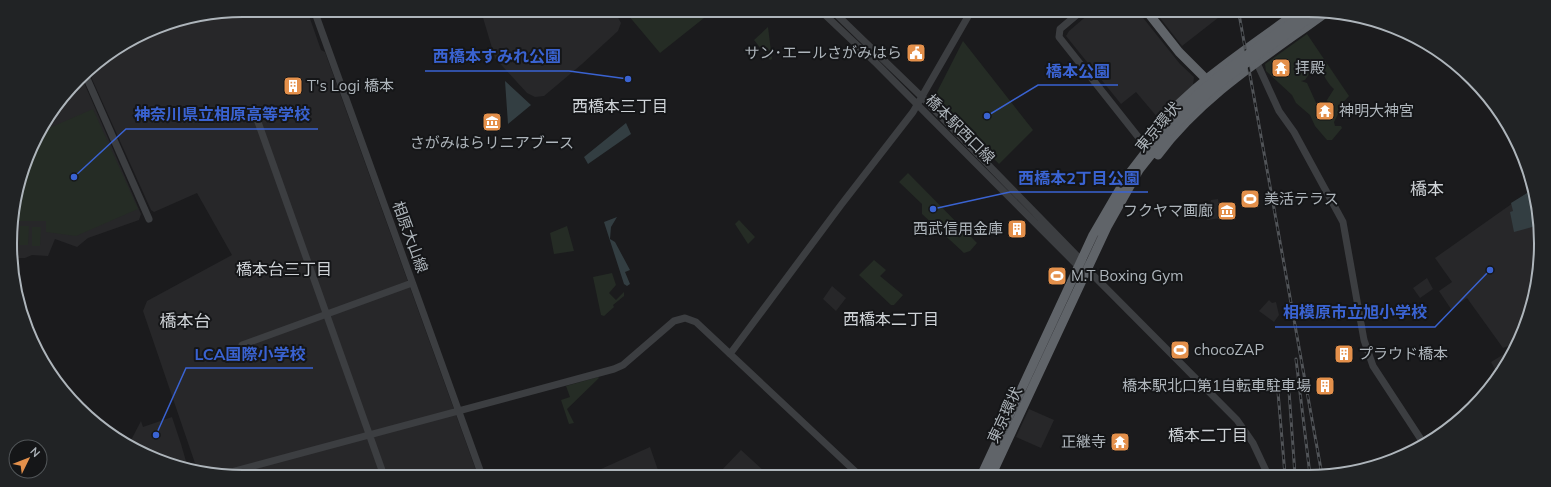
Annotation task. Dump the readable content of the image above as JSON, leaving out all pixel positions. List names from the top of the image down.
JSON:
{
  "streets": {
    "highway": ["東京環状"],
    "street": ["橋本駅西口線", "相原大山線"]
  },
  "crossings": [
    ["東京環状", "橋本駅西口線"]
  ],
  "districts": [
    "西橋本三丁目",
    "橋本",
    "橋本台三丁目",
    "西橋本二丁目",
    "橋本台",
    "橋本二丁目"
  ],
  "places": {
    "public building": ["サン･エールさがみはら"],
    "temple": ["拝殿", "神明大神宮", "正継寺"],
    "other": [
      "西橋本すみれ公園",
      "橋本公園",
      "神奈川県立相原高等学校",
      "西橋本2丁目公園",
      "相模原市立旭小学校",
      "LCA国際小学校"
    ],
    "building": [
      "T's Logi 橋本",
      "西武信用金庫",
      "プラウド橋本",
      "橋本駅北口第1自転車駐車場"
    ],
    "museum": ["さがみはらリニアブース", "フクヤマ画廊"],
    "sports": ["美活テラス", "M.T Boxing Gym", "chocoZAP"]
  },
  "north": "top right"
}
